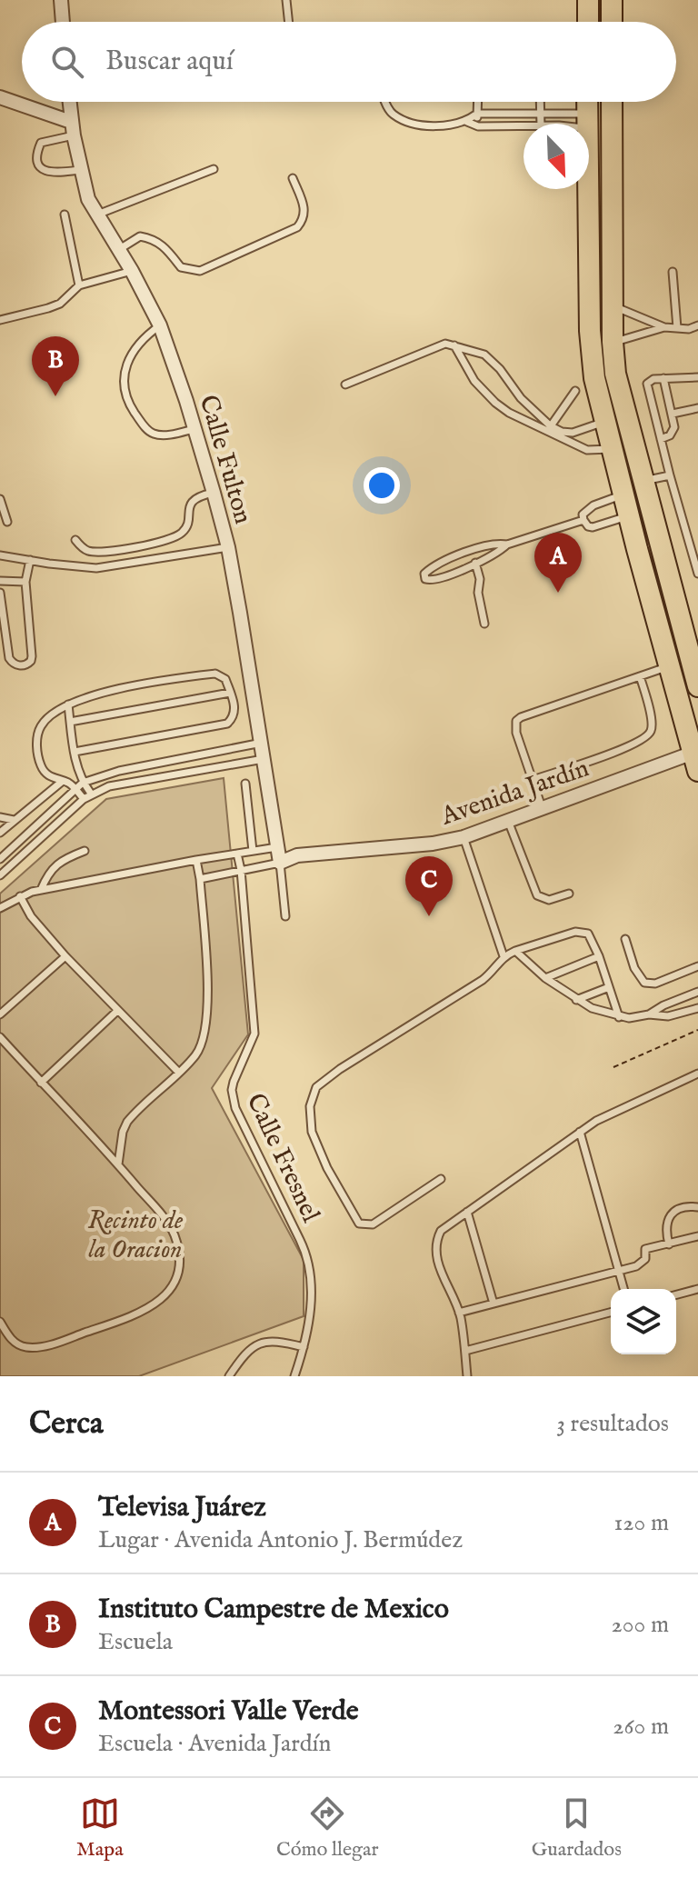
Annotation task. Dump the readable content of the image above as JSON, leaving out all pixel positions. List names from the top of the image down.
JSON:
{
  "streets": {
    "street": ["Calle Fulton", "Avenida Jardín"],
    "lane": ["Calle Fresnel"]
  },
  "crossings": [
    ["Calle Fulton", "Avenida Jardín"]
  ],
  "parks": ["Recinto de la Oracion"],
  "north": "bottom right",
  "page": {
    "search": "Buscar aquí",
    "pins": ["B", "A", "C"],
    "heading": ["Cerca", "3 resultados"],
    "list": [
      {
        "mark": "A",
        "name": "Televisa Juárez",
        "note": "Lugar · Avenida Antonio J. Bermúdez",
        "value": "120 m"
      },
      {
        "mark": "B",
        "name": "Instituto Campestre de Mexico",
        "note": "Escuela",
        "value": "200 m"
      },
      {
        "mark": "C",
        "name": "Montessori Valle Verde",
        "note": "Escuela · Avenida Jardín",
        "value": "260 m"
      }
    ],
    "nav": ["Mapa", "Cómo llegar", "Guardados"]
  }
}
